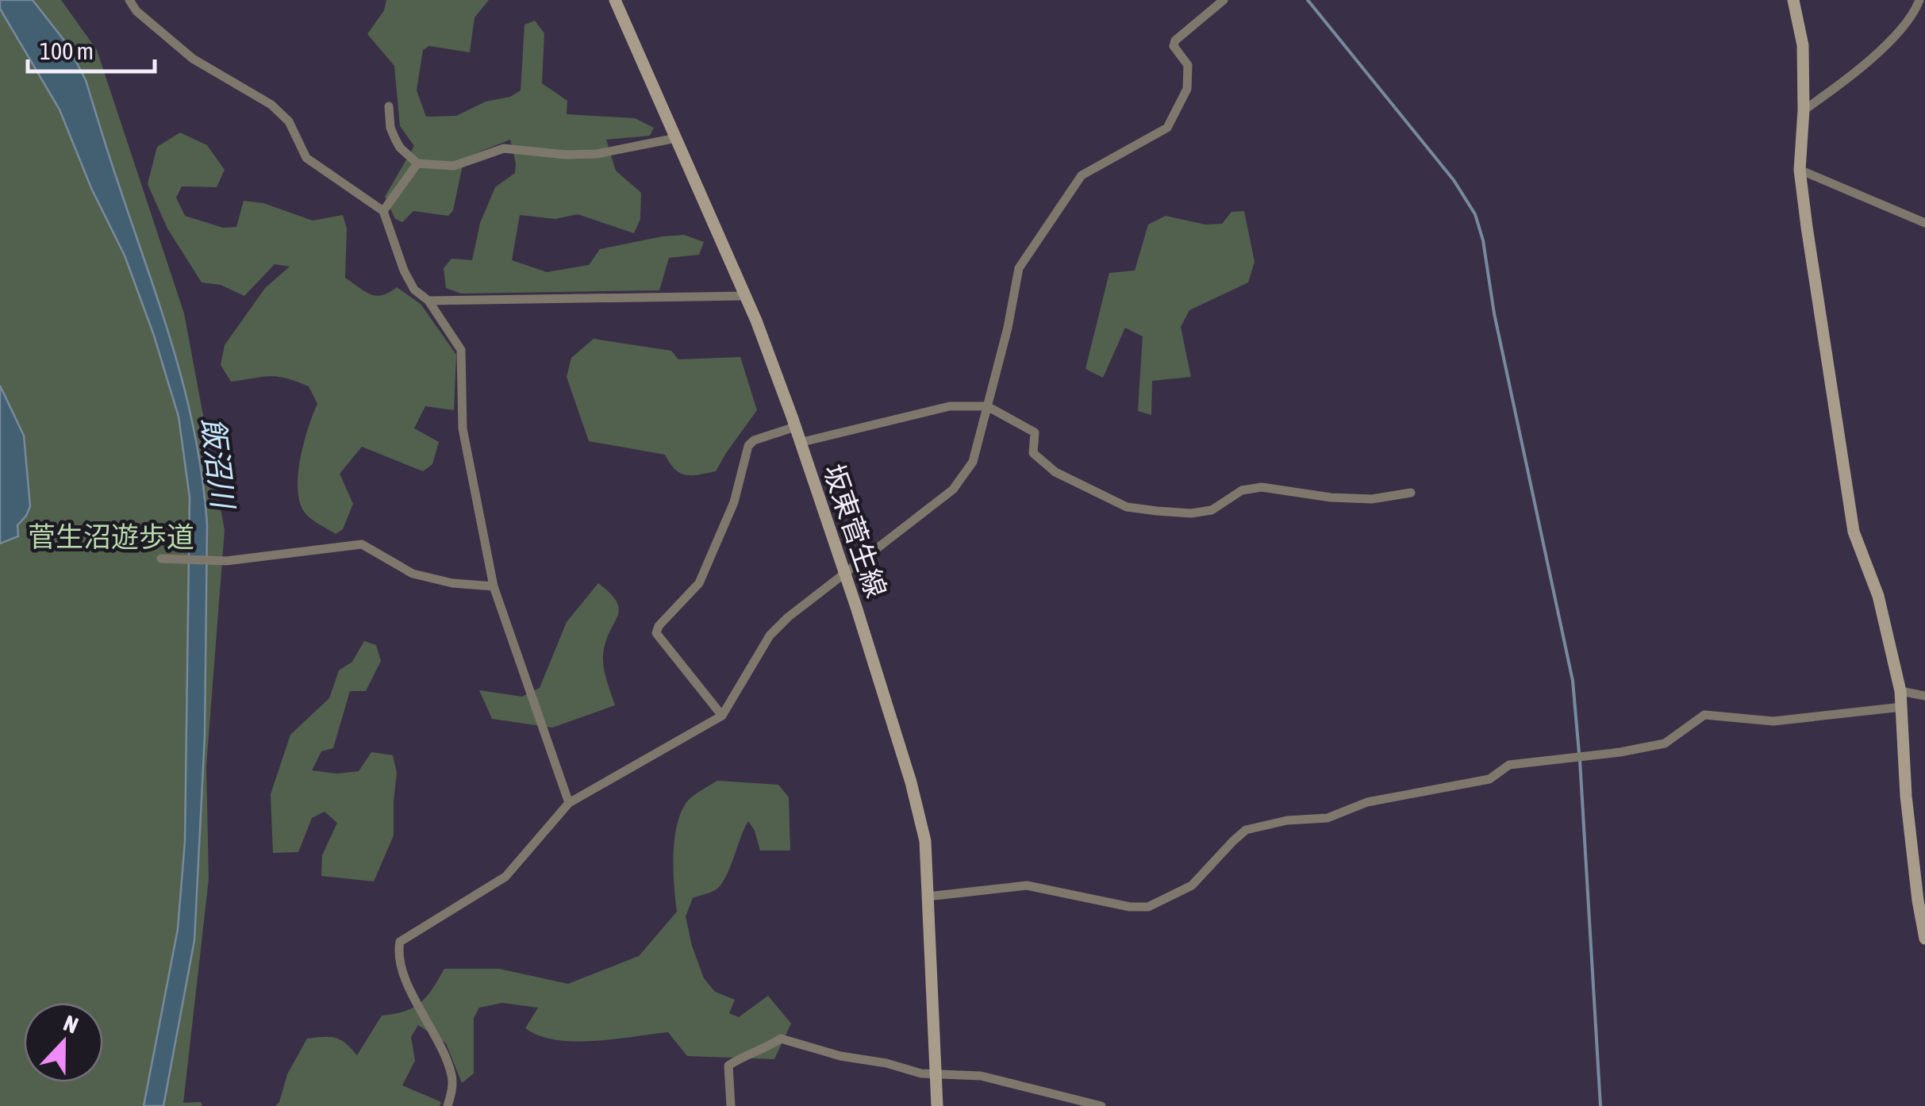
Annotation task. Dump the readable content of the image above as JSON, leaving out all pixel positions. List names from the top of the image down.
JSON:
{
  "streets": {
    "main road": ["坂東菅生線"]
  },
  "water": ["飯沼川"],
  "parks": ["菅生沼遊歩道"],
  "scale_bar": "100 m",
  "north": "top"
}
